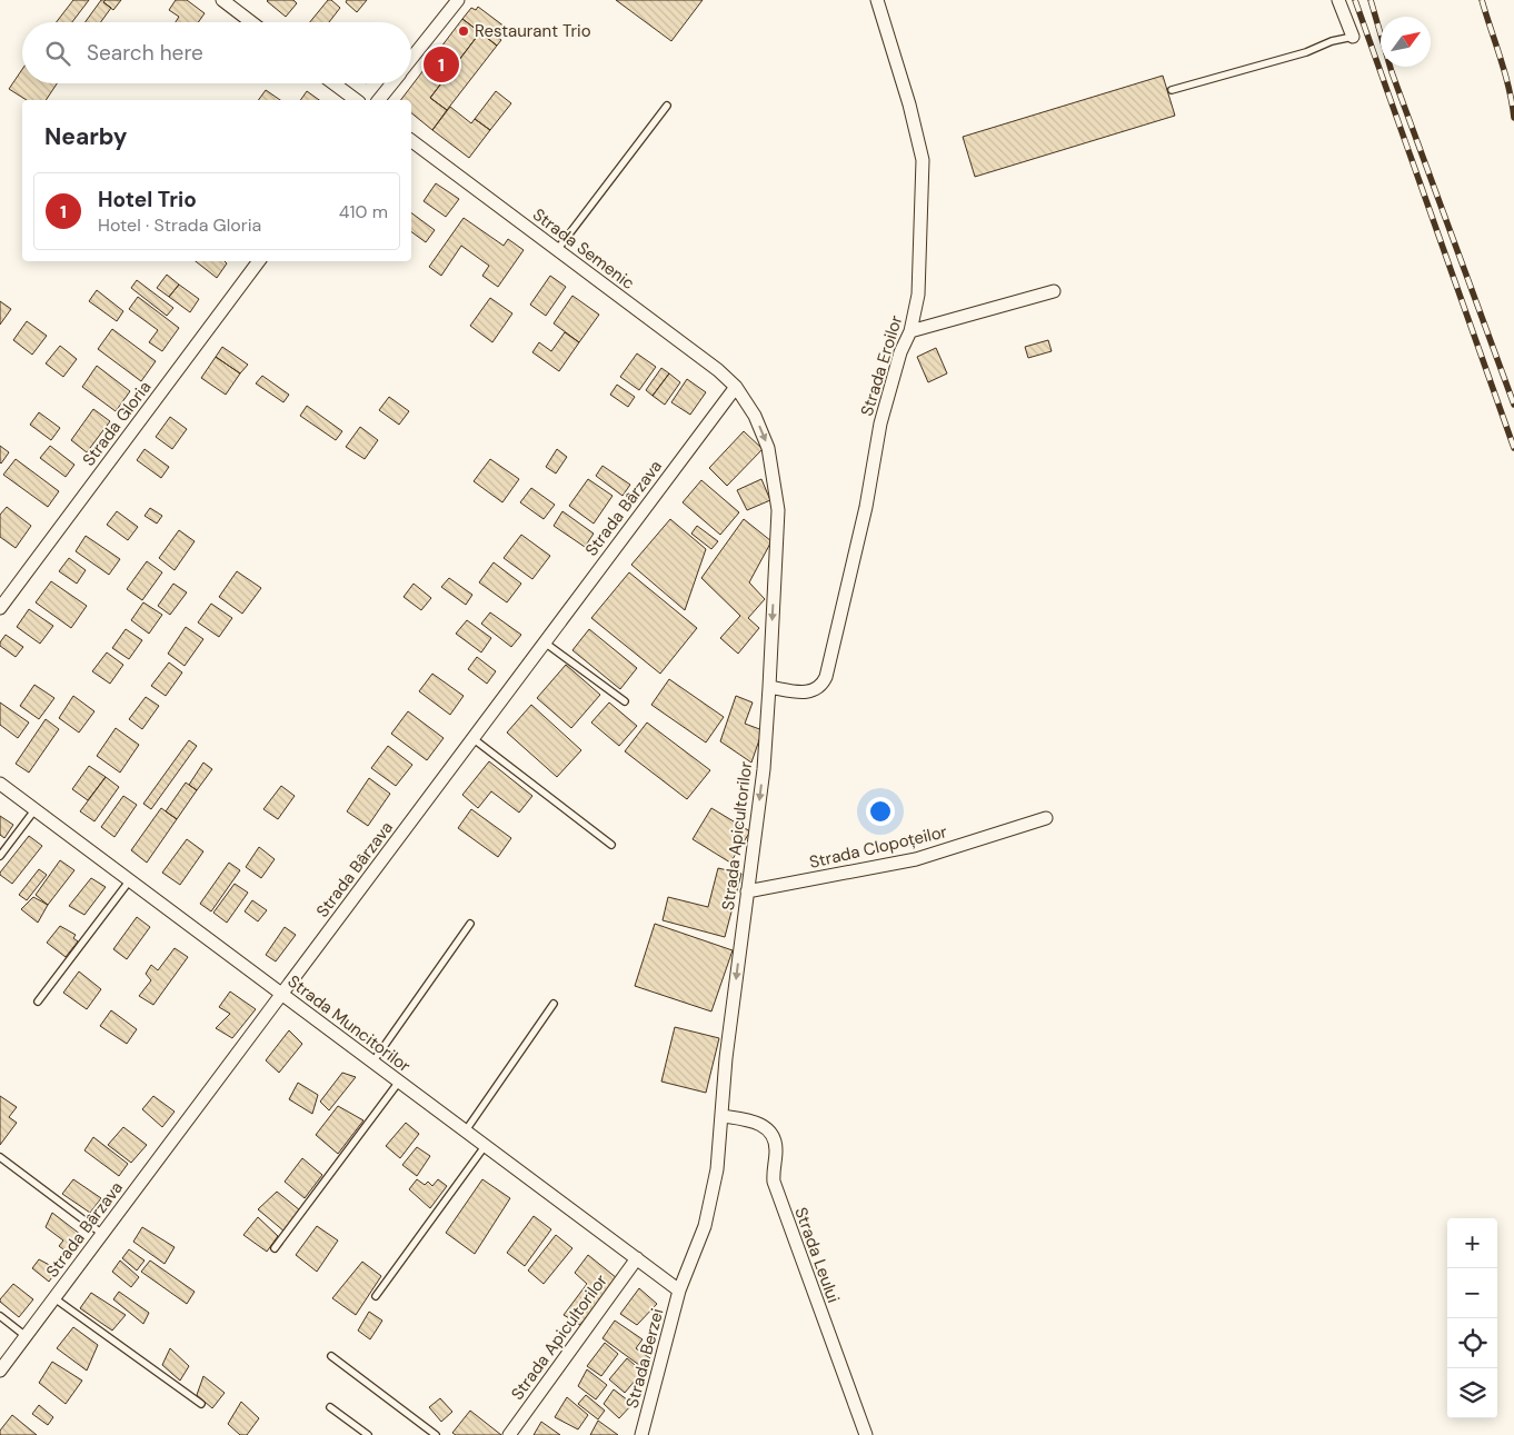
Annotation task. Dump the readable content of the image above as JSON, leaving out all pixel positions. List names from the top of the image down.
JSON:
{
  "streets": {
    "street": [
      "Strada Semenic",
      "Strada Eroilor",
      "Strada Gloria",
      "Strada Bârzava",
      "Strada Apicultorilor",
      "Strada Clopoțeilor",
      "Strada Muncitorilor",
      "Strada Leului",
      "Strada Berzei"
    ]
  },
  "crossings": [
    ["Strada Semenic", "Strada Bârzava"],
    ["Strada Semenic", "Strada Apicultorilor"],
    ["Strada Eroilor", "Strada Apicultorilor"],
    ["Strada Bârzava", "Strada Apicultorilor"],
    ["Strada Bârzava", "Strada Muncitorilor"],
    ["Strada Apicultorilor", "Strada Clopoțeilor"],
    ["Strada Apicultorilor", "Strada Muncitorilor"],
    ["Strada Apicultorilor", "Strada Leului"],
    ["Strada Apicultorilor", "Strada Berzei"],
    ["Strada Muncitorilor", "Strada Berzei"]
  ],
  "one_way": ["Strada Apicultorilor"],
  "places": ["Restaurant Trio"],
  "north": "top right",
  "page": {
    "search": "Search here",
    "pins": "1",
    "heading": "Nearby",
    "list": [
      {
        "mark": "1",
        "name": "Hotel Trio",
        "note": "Hotel · Strada Gloria",
        "value": "410 m"
      }
    ],
    "map_buttons": ["+", "−"]
  }
}
